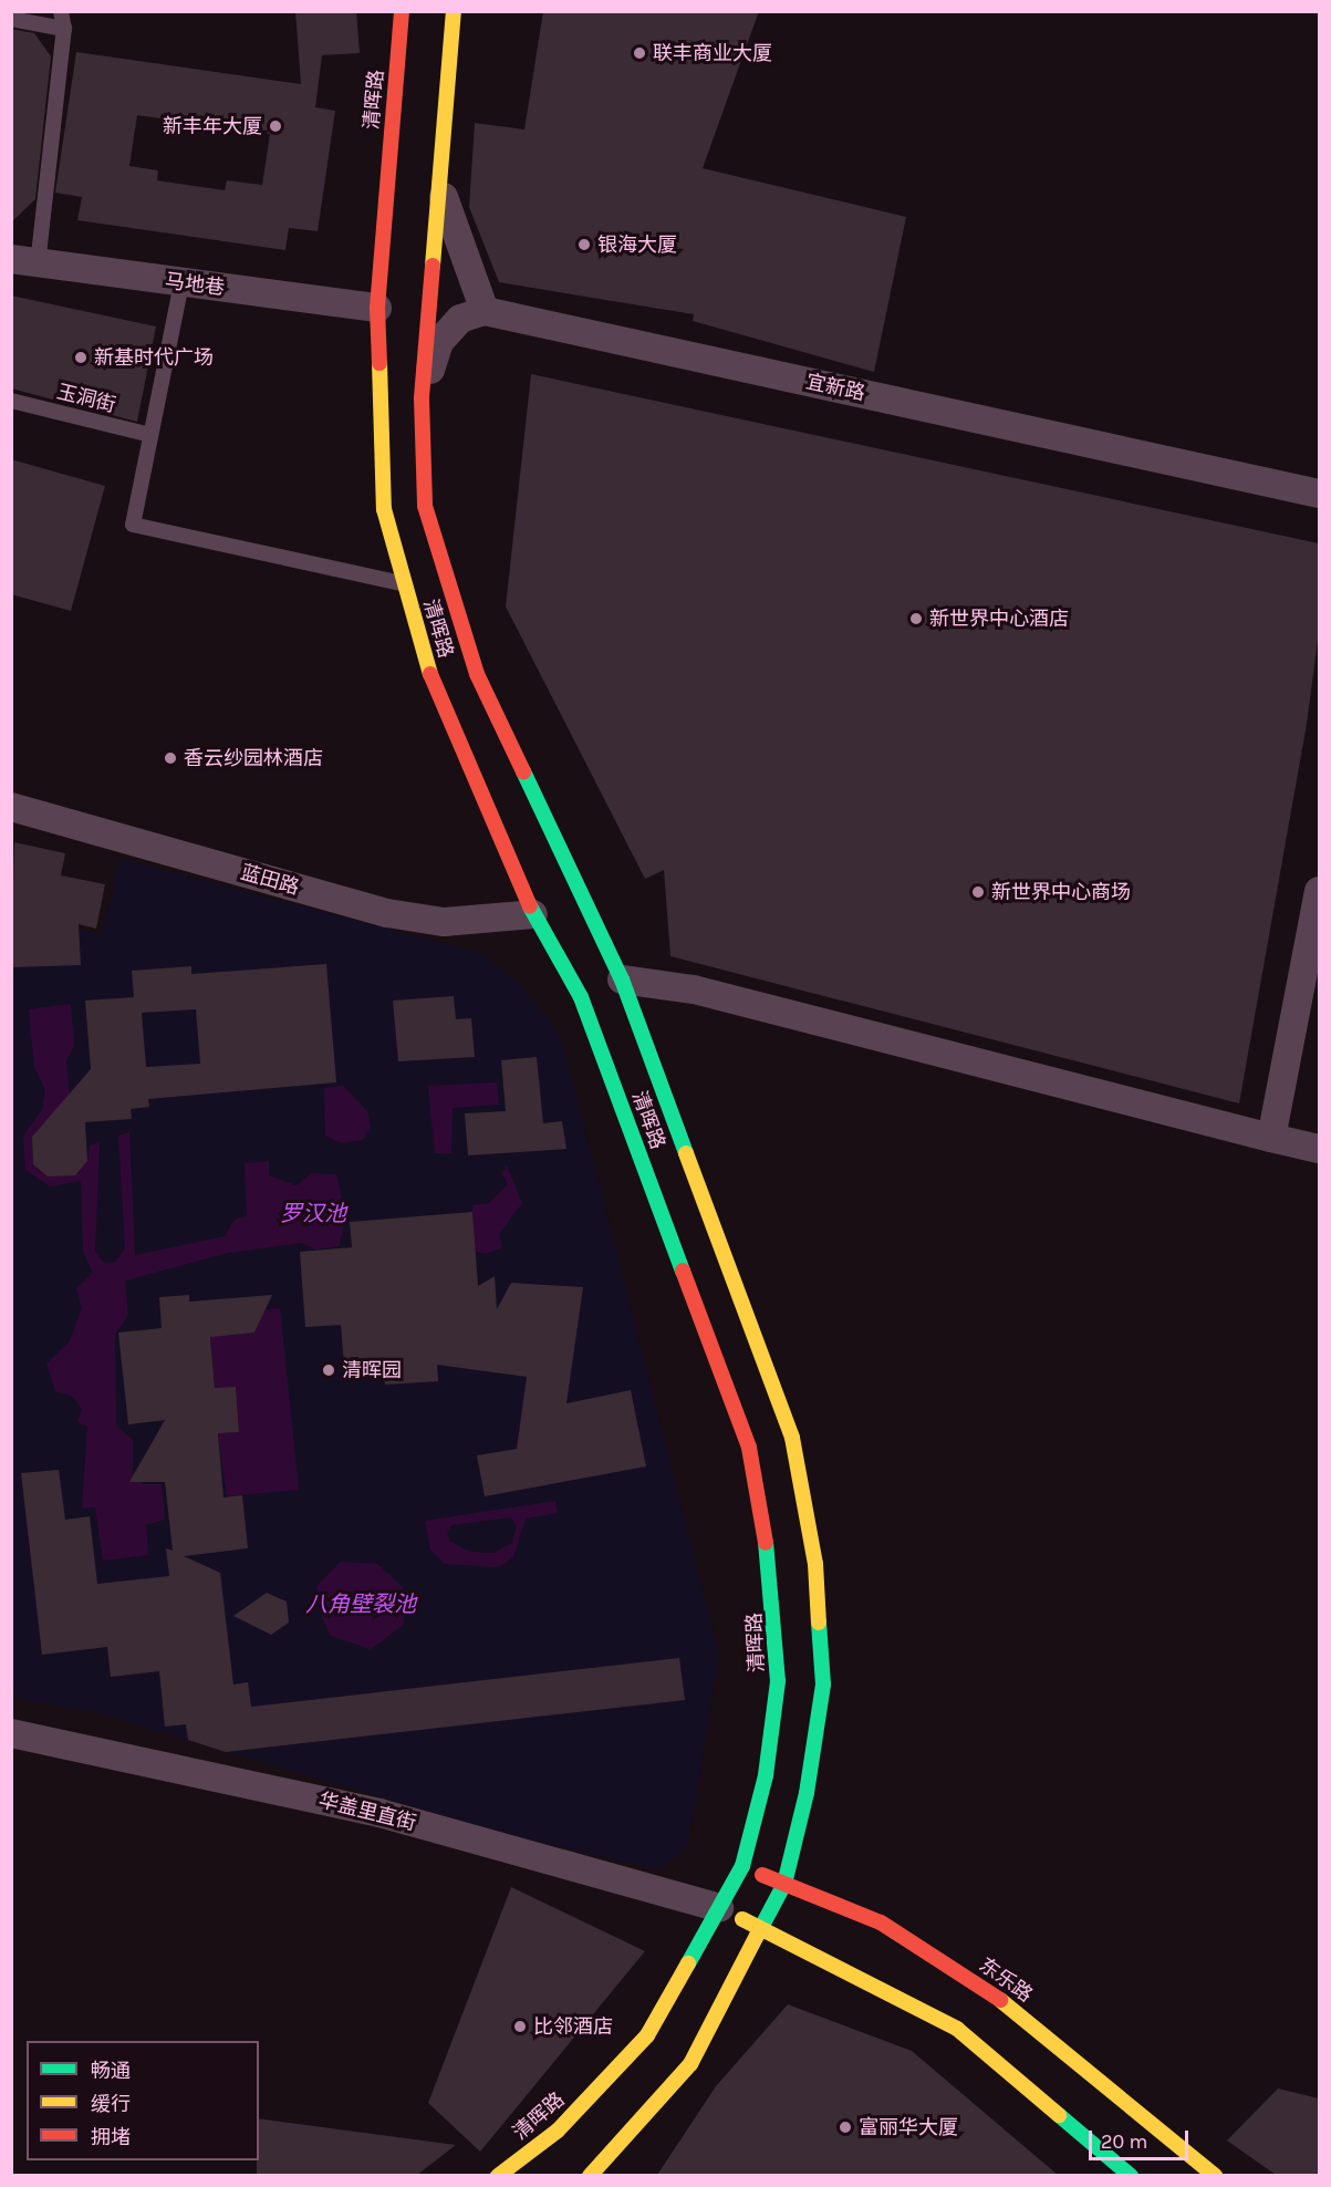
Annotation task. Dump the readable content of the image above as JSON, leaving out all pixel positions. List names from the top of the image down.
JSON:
{
  "streets": {
    "street": [
      "清晖路",
      "马地巷",
      "宜新路",
      "蓝田路",
      "华盖里直街",
      "东乐路"
    ],
    "lane": ["玉洞街"]
  },
  "crossings": [
    ["清晖路", "马地巷"],
    ["清晖路", "蓝田路"],
    ["清晖路", "华盖里直街"],
    ["清晖路", "东乐路"]
  ],
  "water": ["罗汉池", "八角壁裂池"],
  "places": [
    "联丰商业大厦",
    "新丰年大厦",
    "银海大厦",
    "新基时代广场",
    "新世界中心酒店",
    "香云纱园林酒店",
    "新世界中心商场",
    "清晖园",
    "比邻酒店",
    "富丽华大厦"
  ],
  "legend": ["畅通", "缓行", "拥堵"],
  "scale_bar": "20 m"
}
